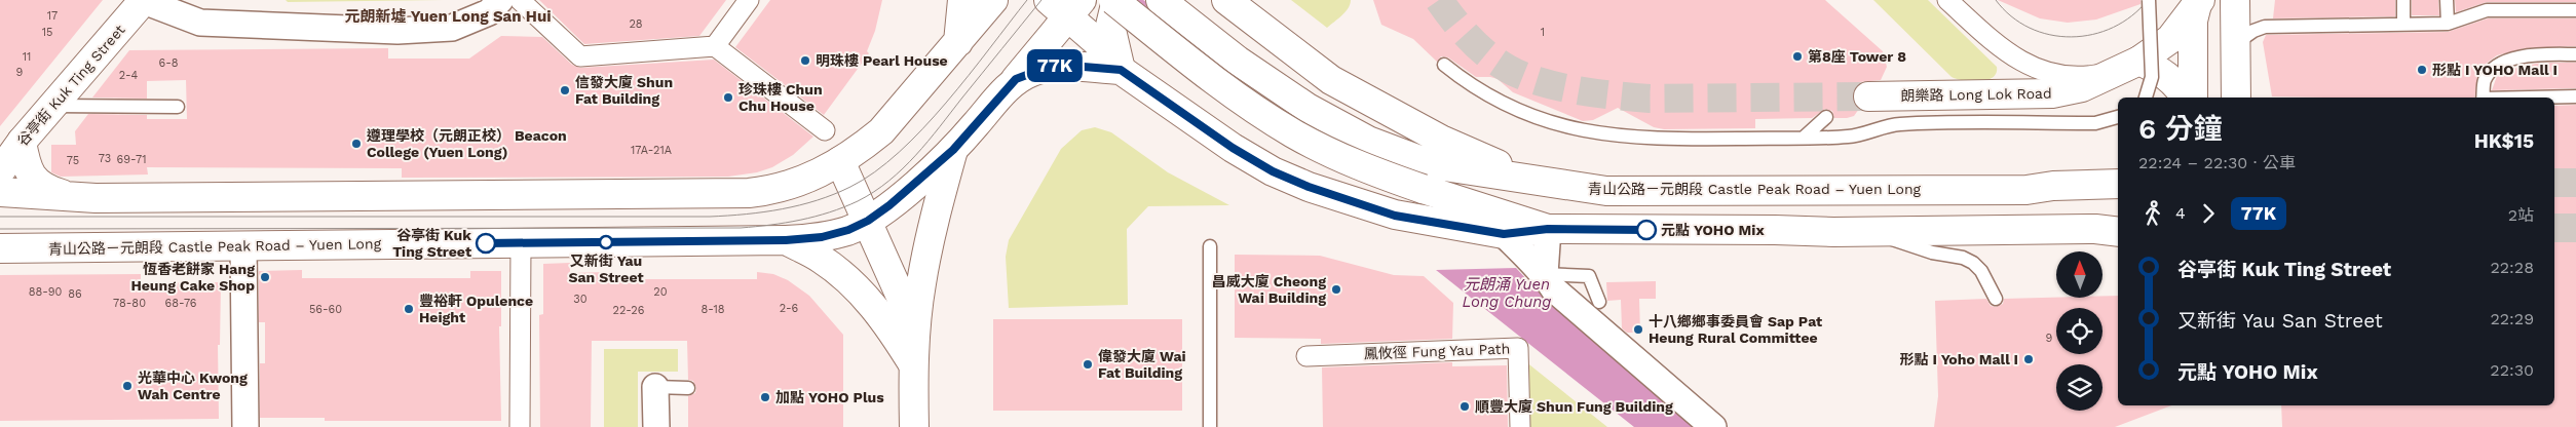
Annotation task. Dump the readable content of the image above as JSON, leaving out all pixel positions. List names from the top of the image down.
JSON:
{
  "streets": {
    "main road": ["谷亭街 Kuk Ting Street", "朗樂路 Long Lok Road", "青山公路－元朗段 Castle Peak Road – Yuen Long"],
    "street": ["鳳攸徑 Fung Yau Path"]
  },
  "districts": ["元朗新墟 Yuen Long San Hui"],
  "water": ["元朗涌 Yuen Long Chung"],
  "places": [
    "第8座 Tower 8",
    "明珠樓 Pearl House",
    "形點 I YOHO Mall I",
    "信發大廈 Shun Fat Building",
    "珍珠樓 Chun Chu House",
    "遵理學校（元朗正校） Beacon College (Yuen Long)",
    "元點 YOHO Mix",
    "又新街 Yau San Street",
    "谷亭街 Kuk Ting Street",
    "恆香老餅家 Hang Heung Cake Shop",
    "昌威大廈 Cheong Wai Building",
    "豐裕軒 Opulence Height",
    "十八鄉鄉事委員會 Sap Pat Heung Rural Committee",
    "形點 I Yoho Mall I",
    "偉發大廈 Wai Fat Building",
    "光華中心 Kwong Wah Centre",
    "加點 YOHO Plus",
    "順豐大廈 Shun Fung Building"
  ],
  "lines": ["bus line 77K"],
  "house_numbers": [
    "17",
    "28",
    "15",
    "1",
    "11",
    "6-8",
    "9",
    "2-4",
    "17A-21A",
    "73",
    "69-71",
    "75",
    "88-90",
    "20",
    "86",
    "30",
    "78-80",
    "68-76",
    "2-6",
    "56-60",
    "8-18",
    "22-26",
    "9"
  ],
  "north": "top",
  "page": {
    "on_map": "77K",
    "heading": ["6 分鐘", "22:24 – 22:30 · 公車", "HK$15"],
    "legs": ["4", "77K", "2站"],
    "list": [
      {
        "name": "谷亭街 Kuk Ting Street",
        "value": "22:28"
      },
      {
        "name": "又新街 Yau San Street",
        "value": "22:29"
      },
      {
        "name": "元點 YOHO Mix",
        "value": "22:30"
      }
    ]
  }
}
